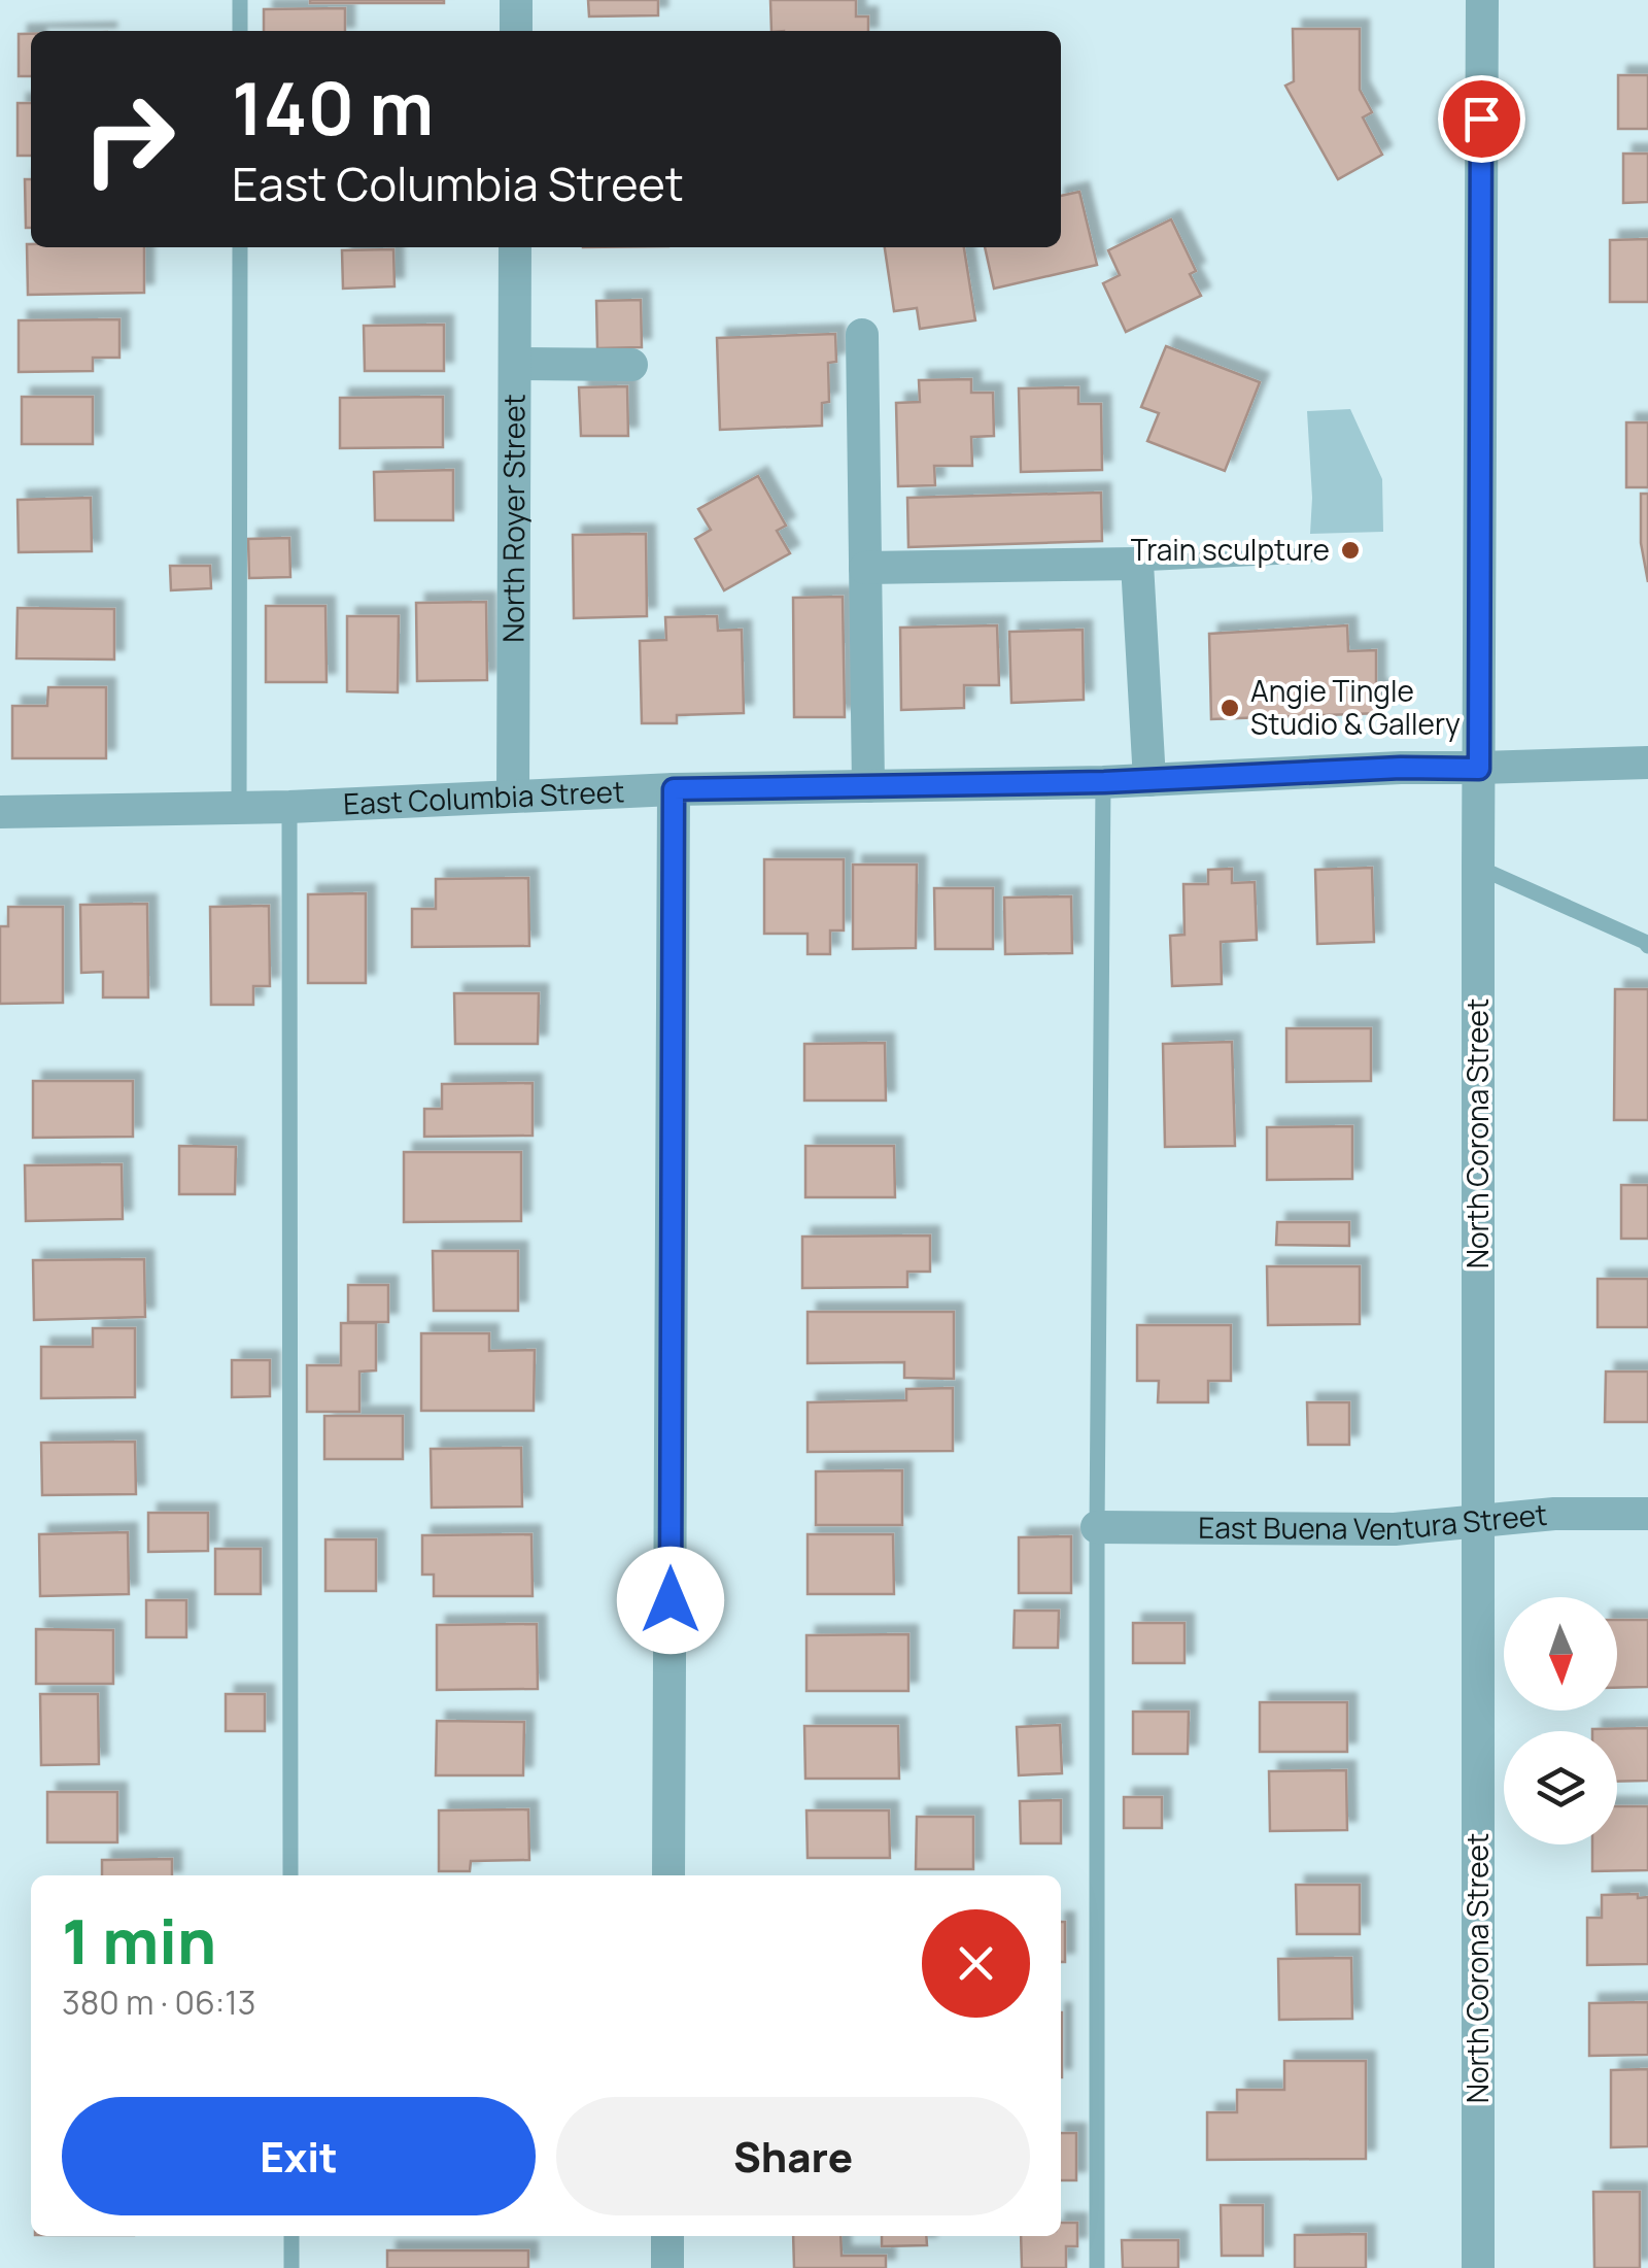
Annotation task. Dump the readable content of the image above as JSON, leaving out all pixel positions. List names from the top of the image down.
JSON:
{
  "streets": {
    "street": [
      "North Royer Street",
      "East Columbia Street",
      "North Corona Street",
      "East Buena Ventura Street"
    ]
  },
  "crossings": [
    ["North Royer Street", "East Columbia Street"],
    ["East Columbia Street", "North Corona Street"],
    ["North Corona Street", "East Buena Ventura Street"]
  ],
  "places": ["Train sculpture", "Angie Tingle Studio & Gallery"],
  "north": "bottom",
  "page": {
    "turn": ["140 m", "East Columbia Street"],
    "heading": ["1 min", "380 m · 06:13"],
    "buttons": ["Exit", "Share"]
  }
}
